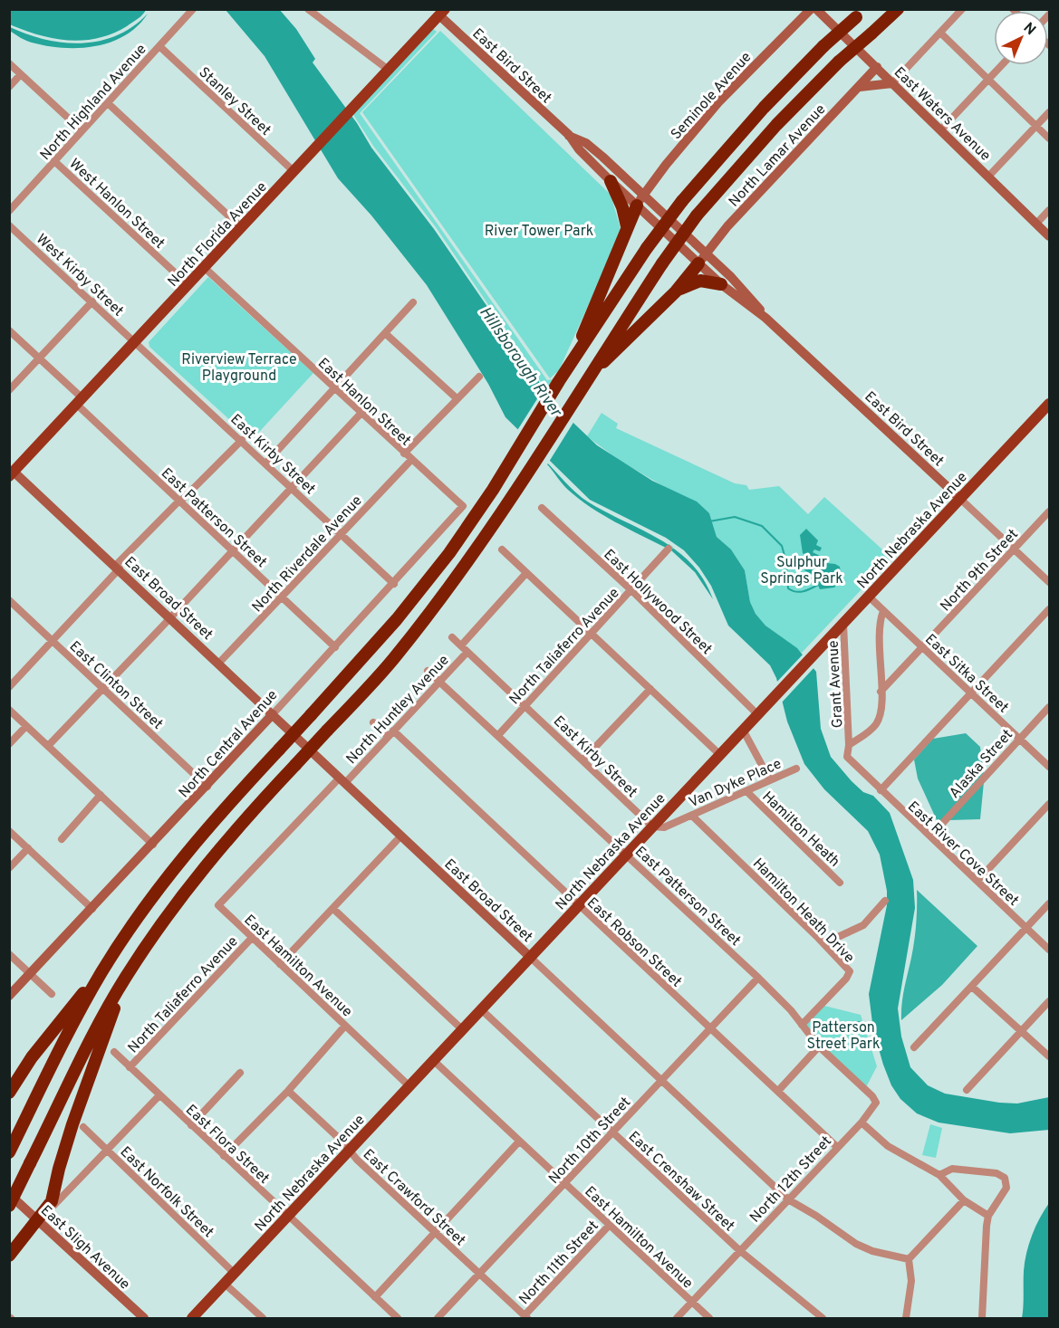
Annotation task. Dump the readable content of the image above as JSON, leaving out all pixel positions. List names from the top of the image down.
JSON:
{
  "streets": {
    "main road": ["North Florida Avenue", "North Nebraska Avenue"],
    "street": [
      "East Bird Street",
      "Seminole Avenue",
      "Stanley Street",
      "North Highland Avenue",
      "East Waters Avenue",
      "North Lamar Avenue",
      "West Hanlon Street",
      "West Kirby Street",
      "East Hanlon Street",
      "East Kirby Street",
      "East Patterson Street",
      "North Riverdale Avenue",
      "North 9th Street",
      "East Broad Street",
      "East Hollywood Street",
      "North Taliaferro Avenue",
      "East Sitka Street",
      "East Clinton Street",
      "Grant Avenue",
      "North Huntley Avenue",
      "North Central Avenue",
      "Alaska Street",
      "Van Dyke Place",
      "Hamilton Heath",
      "East River Cove Street",
      "Hamilton Heath Drive",
      "East Robson Street",
      "East Hamilton Avenue",
      "North 10th Street",
      "East Flora Street",
      "North 12th Street",
      "East Crenshaw Street",
      "East Norfolk Street",
      "East Crawford Street",
      "East Sligh Avenue",
      "North 11th Street"
    ]
  },
  "crossings": [
    ["East Bird Street", "Seminole Avenue"],
    ["East Bird Street", "North Lamar Avenue"],
    ["East Bird Street", "North Florida Avenue"],
    ["East Bird Street", "North Nebraska Avenue"],
    ["East Bird Street", "North 9th Street"],
    ["Stanley Street", "North Highland Avenue"],
    ["Stanley Street", "North Florida Avenue"],
    ["North Highland Avenue", "West Hanlon Street"],
    ["East Waters Avenue", "North Lamar Avenue"],
    ["West Hanlon Street", "North Florida Avenue"],
    ["North Florida Avenue", "West Kirby Street"],
    ["North Florida Avenue", "East Hanlon Street"],
    ["North Florida Avenue", "East Kirby Street"],
    ["North Florida Avenue", "East Patterson Street"],
    ["North Florida Avenue", "East Broad Street"],
    ["West Kirby Street", "East Kirby Street"],
    ["East Hanlon Street", "North Riverdale Avenue"],
    ["East Hanlon Street", "North Central Avenue"],
    ["East Kirby Street", "North Nebraska Avenue"],
    ["East Kirby Street", "North Riverdale Avenue"],
    ["East Kirby Street", "North Taliaferro Avenue"],
    ["East Kirby Street", "North Huntley Avenue"],
    ["East Kirby Street", "North Central Avenue"],
    ["East Kirby Street", "Van Dyke Place"],
    ["East Patterson Street", "North Nebraska Avenue"],
    ["East Patterson Street", "North Riverdale Avenue"],
    ["East Patterson Street", "North Taliaferro Avenue"],
    ["East Patterson Street", "North Huntley Avenue"],
    ["East Patterson Street", "North Central Avenue"],
    ["East Patterson Street", "Hamilton Heath Drive"],
    ["East Patterson Street", "North 10th Street"],
    ["East Patterson Street", "North 12th Street"],
    ["North Nebraska Avenue", "East Broad Street"],
    ["North Nebraska Avenue", "East Hollywood Street"],
    ["North Nebraska Avenue", "East Sitka Street"],
    ["North Nebraska Avenue", "Grant Avenue"],
    ["North Nebraska Avenue", "Van Dyke Place"],
    ["North Nebraska Avenue", "East Robson Street"],
    ["North Nebraska Avenue", "East Hamilton Avenue"],
    ["North Nebraska Avenue", "East Flora Street"],
    ["North Nebraska Avenue", "East Crenshaw Street"],
    ["North Nebraska Avenue", "East Norfolk Street"],
    ["North Nebraska Avenue", "East Crawford Street"],
    ["North Riverdale Avenue", "East Broad Street"],
    ["North 9th Street", "East Sitka Street"],
    ["East Broad Street", "North Huntley Avenue"],
    ["East Broad Street", "North Central Avenue"],
    ["East Broad Street", "North 10th Street"],
    ["East Broad Street", "North 12th Street"],
    ["East Hollywood Street", "North Taliaferro Avenue"],
    ["North Taliaferro Avenue", "East Hamilton Avenue"],
    ["North Taliaferro Avenue", "East Flora Street"],
    ["East Sitka Street", "Alaska Street"],
    ["East Clinton Street", "North Central Avenue"],
    ["Grant Avenue", "East River Cove Street"],
    ["North Huntley Avenue", "East Robson Street"],
    ["North Huntley Avenue", "East Hamilton Avenue"],
    ["Alaska Street", "East River Cove Street"],
    ["Van Dyke Place", "Hamilton Heath"],
    ["Van Dyke Place", "Hamilton Heath Drive"],
    ["East Robson Street", "North 10th Street"],
    ["East Robson Street", "North 12th Street"],
    ["East Hamilton Avenue", "North 10th Street"],
    ["East Hamilton Avenue", "North 12th Street"],
    ["East Hamilton Avenue", "North 11th Street"],
    ["North 10th Street", "East Crenshaw Street"],
    ["North 10th Street", "East Crawford Street"],
    ["North 12th Street", "East Crenshaw Street"],
    ["East Crawford Street", "North 11th Street"]
  ],
  "water": ["Hillsborough River"],
  "parks": [
    "River Tower Park",
    "Riverview Terrace Playground",
    "Sulphur Springs Park",
    "Patterson Street Park"
  ],
  "north": "top right"
}
